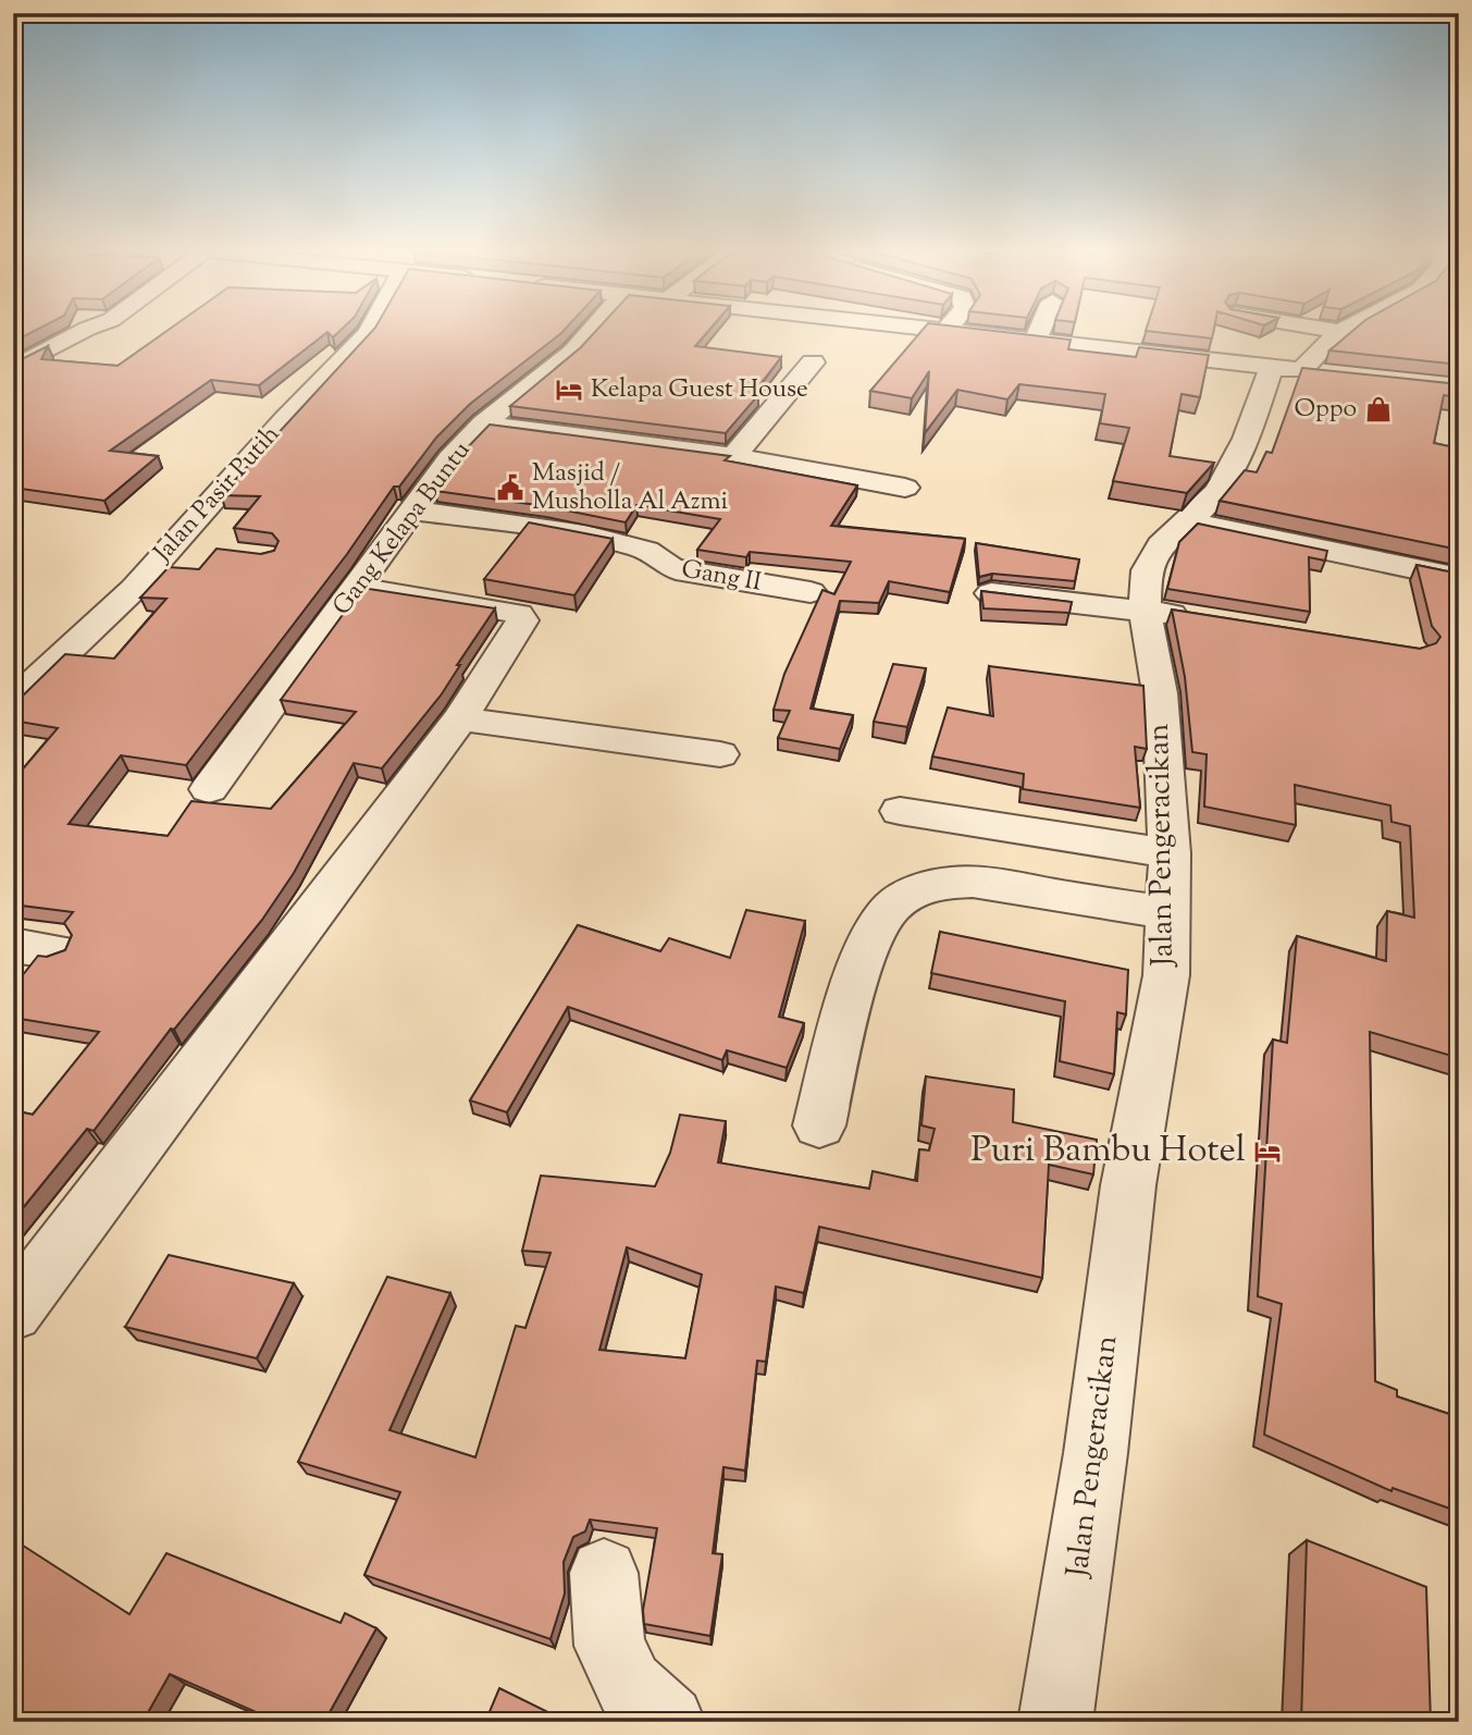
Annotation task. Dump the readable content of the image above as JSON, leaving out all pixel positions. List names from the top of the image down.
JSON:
{
  "streets": {
    "street": [
      "Jalan Pasir Putih",
      "Gang Kelapa Buntu",
      "Gang II",
      "Jalan Pengeracikan"
    ]
  },
  "crossings": [
    ["Gang Kelapa Buntu", "Gang II"]
  ],
  "places": {
    "hotel": ["Kelapa Guest House", "Puri Bambu Hotel"],
    "shop": ["Oppo"],
    "public building": ["Masjid / Musholla Al Azmi"]
  }
}
